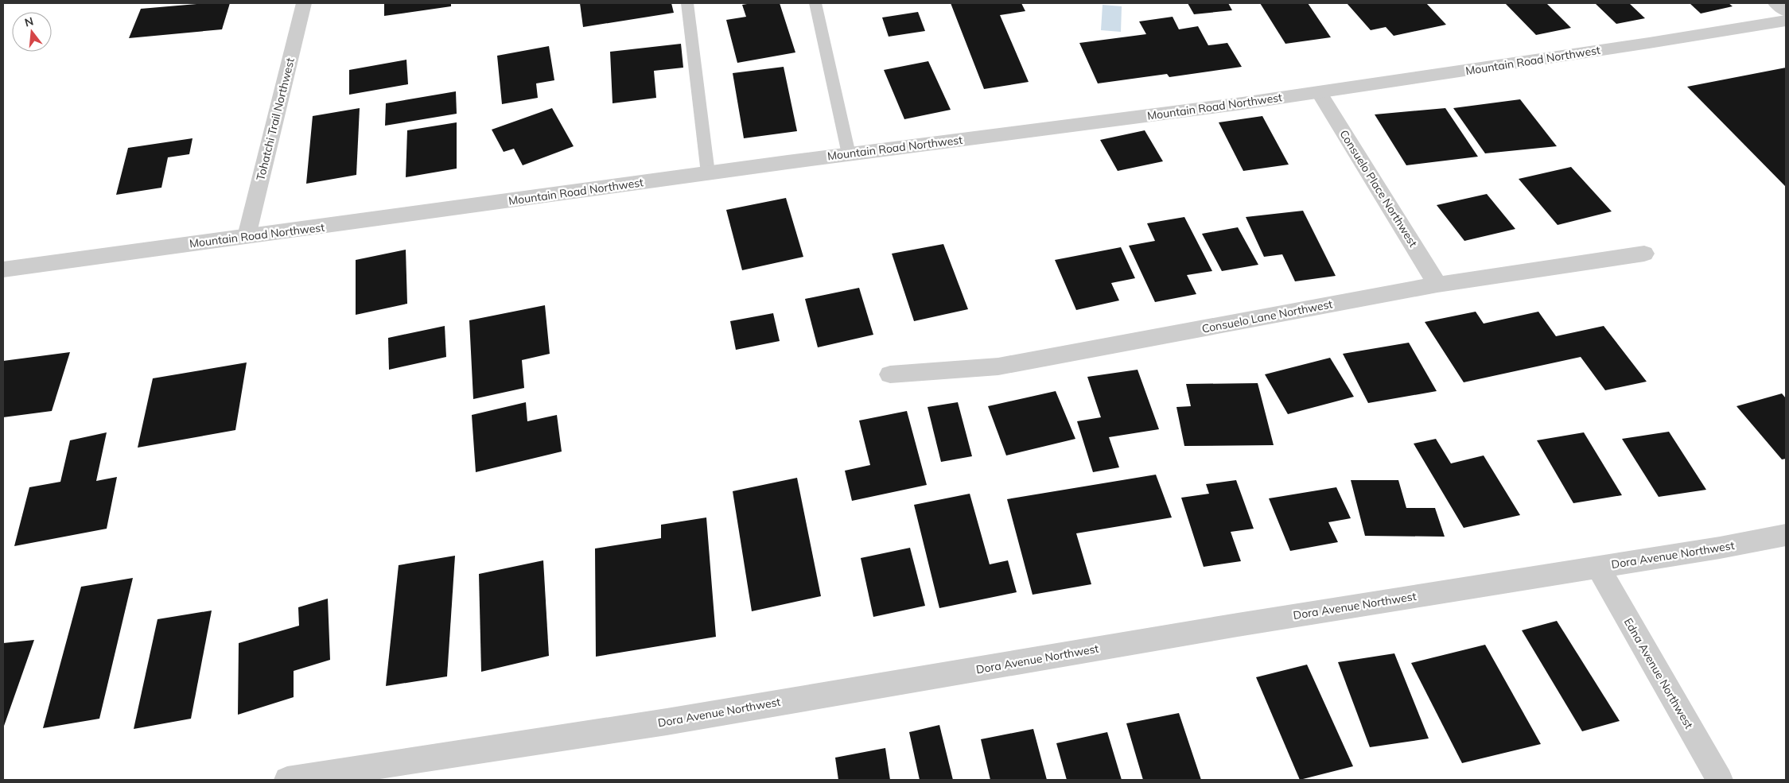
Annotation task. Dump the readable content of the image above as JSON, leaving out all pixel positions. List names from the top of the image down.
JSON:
{
  "streets": {
    "street": [
      "Mountain Road Northwest",
      "Tohatchi Trail Northwest",
      "Consuelo Place Northwest",
      "Consuelo Lane Northwest",
      "Dora Avenue Northwest",
      "Edna Avenue Northwest"
    ]
  },
  "crossings": [
    ["Mountain Road Northwest", "Tohatchi Trail Northwest"],
    ["Mountain Road Northwest", "Consuelo Place Northwest"],
    ["Consuelo Place Northwest", "Consuelo Lane Northwest"],
    ["Dora Avenue Northwest", "Edna Avenue Northwest"]
  ],
  "north": "top"
}
